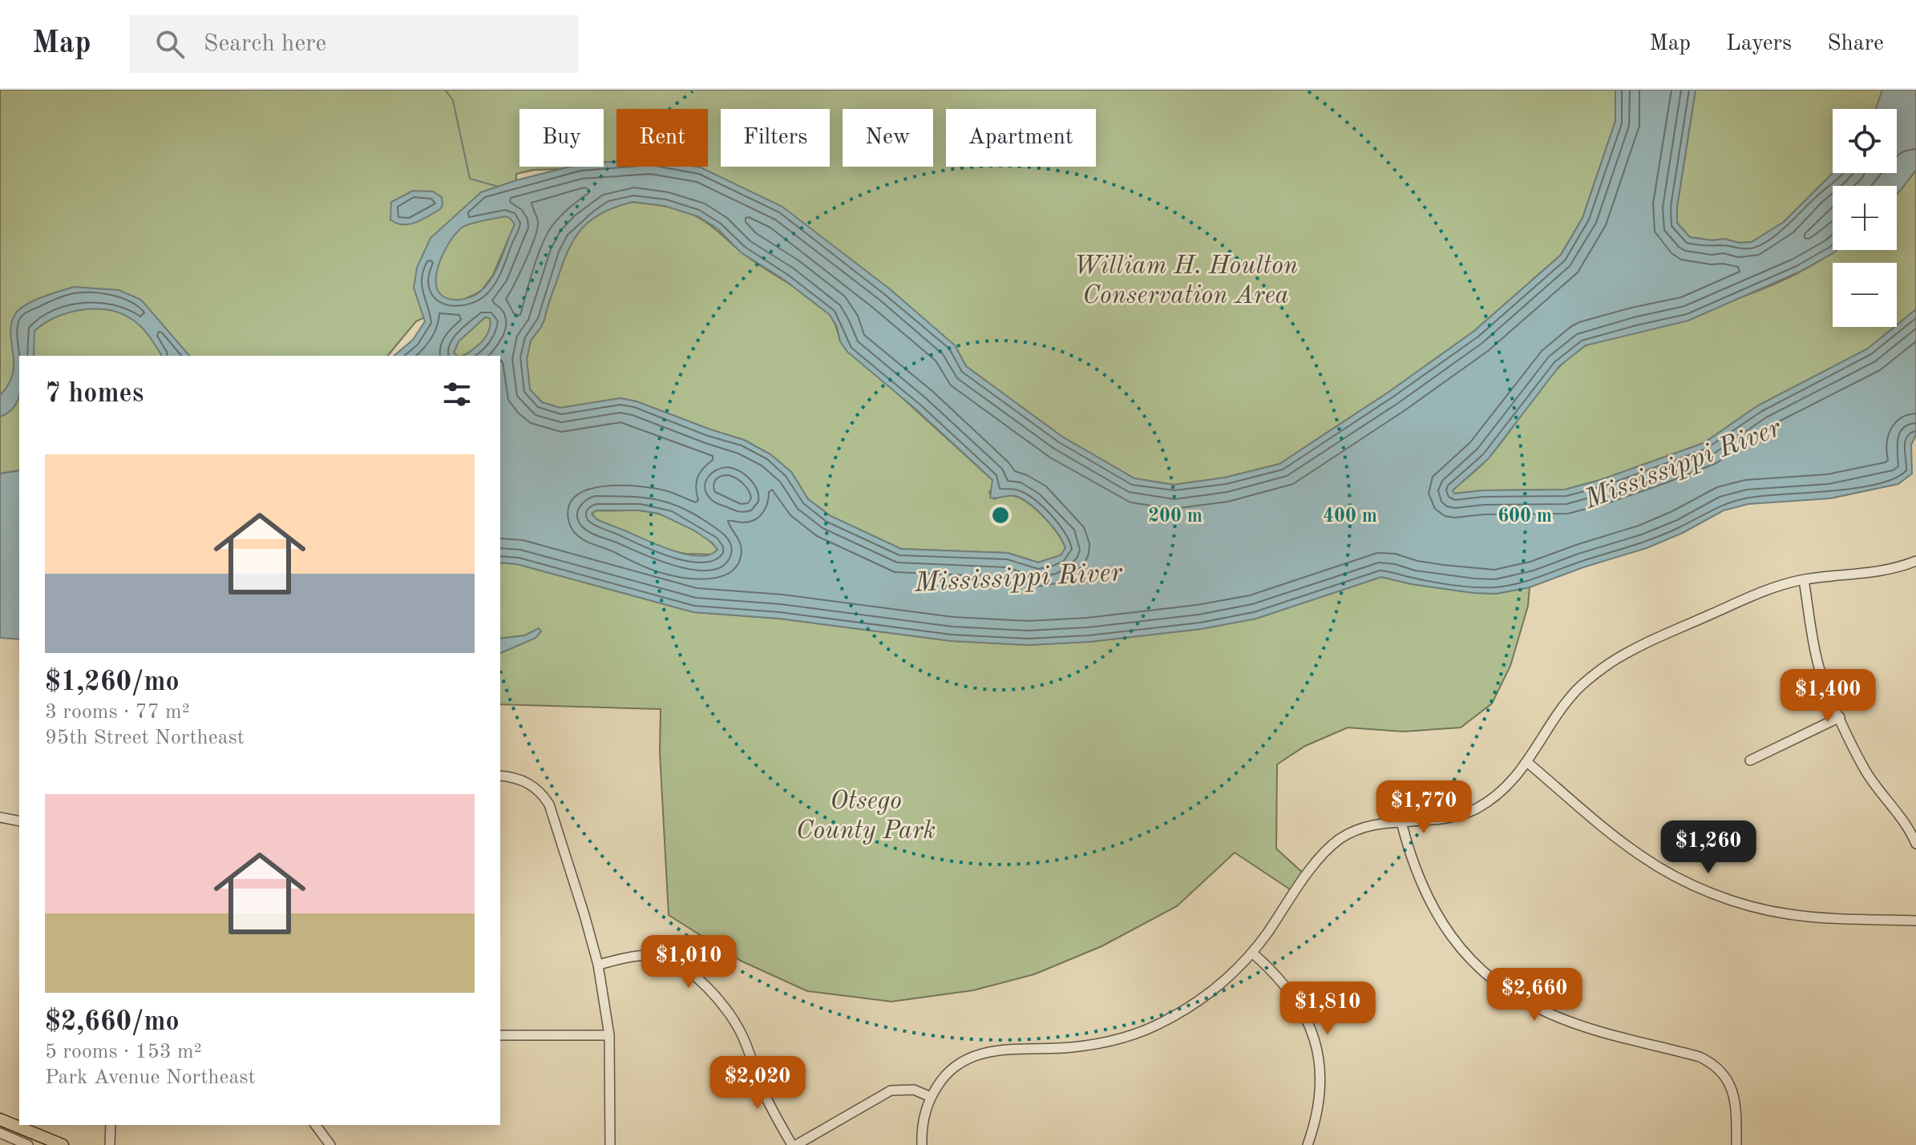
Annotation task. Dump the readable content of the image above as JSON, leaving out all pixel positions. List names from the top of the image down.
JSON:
{
  "water": ["Mississippi River"],
  "parks": ["William H. Houlton Conservation Area", "Otsego County Park"],
  "page": {
    "header": "Map",
    "search": "Search here",
    "nav": ["Map", "Layers", "Share"],
    "map_buttons": ["+", "−"],
    "chip": [
      "Buy",
      "Rent",
      "Filters",
      "New",
      "Apartment"
    ],
    "heading": "7 homes",
    "list": [
      {
        "name": "$1,260/mo",
        "note": "3 rooms · 77 m² · 95th Street Northeast"
      },
      {
        "name": "$2,660/mo",
        "note": "5 rooms · 153 m² · Park Avenue Northeast"
      }
    ],
    "price": [
      "$1,400",
      "$1,770",
      "$1,260",
      "$1,010",
      "$2,660",
      "$1,810",
      "$2,020"
    ]
  },
  "rings": ["200 m", "400 m", "600 m"]
}
